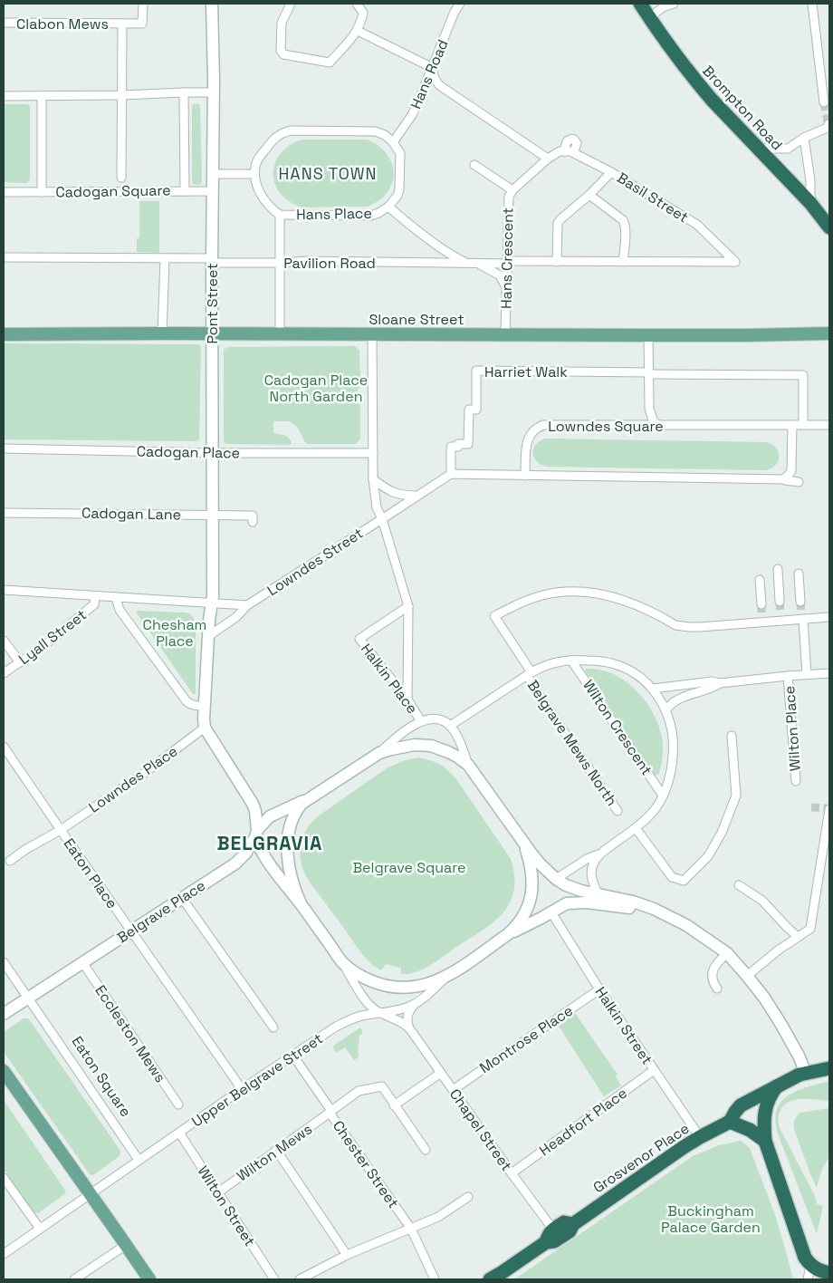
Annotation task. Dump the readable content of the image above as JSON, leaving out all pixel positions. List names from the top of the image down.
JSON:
{
  "streets": {
    "highway": ["Brompton Road", "Grosvenor Place"],
    "main road": ["Pont Street", "Sloane Street", "Belgrave Place"],
    "street": [
      "Clabon Mews",
      "Hans Road",
      "Cadogan Square",
      "Basil Street",
      "Hans Place",
      "Hans Crescent",
      "Pavilion Road",
      "Harriet Walk",
      "Lowndes Square",
      "Cadogan Place",
      "Cadogan Lane",
      "Lowndes Street",
      "Lyall Street",
      "Halkin Place",
      "Wilton Crescent",
      "Wilton Place",
      "Belgrave Mews North",
      "Lowndes Place",
      "Eaton Place",
      "Halkin Street",
      "Eccleston Mews",
      "Montrose Place",
      "Eaton Square",
      "Upper Belgrave Street",
      "Headfort Place",
      "Chapel Street",
      "Wilton Mews",
      "Chester Street",
      "Wilton Street"
    ]
  },
  "crossings": [
    ["Hans Road", "Hans Place"],
    ["Cadogan Square", "Pont Street"],
    ["Basil Street", "Hans Crescent"],
    ["Hans Crescent", "Pavilion Road"],
    ["Hans Crescent", "Sloane Street"],
    ["Pavilion Road", "Pont Street"],
    ["Pont Street", "Sloane Street"],
    ["Pont Street", "Cadogan Place"],
    ["Pont Street", "Cadogan Lane"],
    ["Harriet Walk", "Lowndes Square"],
    ["Harriet Walk", "Lowndes Street"],
    ["Wilton Crescent", "Wilton Place"],
    ["Wilton Crescent", "Belgrave Mews North"],
    ["Lowndes Place", "Eaton Place"],
    ["Eaton Place", "Belgrave Place"],
    ["Eaton Place", "Upper Belgrave Street"],
    ["Belgrave Place", "Eccleston Mews"],
    ["Belgrave Place", "Eaton Square"],
    ["Halkin Street", "Montrose Place"],
    ["Halkin Street", "Headfort Place"],
    ["Halkin Street", "Grosvenor Place"],
    ["Montrose Place", "Chapel Street"],
    ["Eaton Square", "Upper Belgrave Street"],
    ["Upper Belgrave Street", "Chapel Street"],
    ["Upper Belgrave Street", "Chester Street"],
    ["Upper Belgrave Street", "Wilton Street"],
    ["Headfort Place", "Chapel Street"],
    ["Chapel Street", "Grosvenor Place"],
    ["Wilton Mews", "Chester Street"],
    ["Wilton Mews", "Wilton Street"]
  ],
  "districts": ["HANS TOWN", "BELGRAVIA"],
  "parks": [
    "Cadogan Place North Garden",
    "Chesham Place",
    "Belgrave Square",
    "Buckingham Palace Garden"
  ]
}
